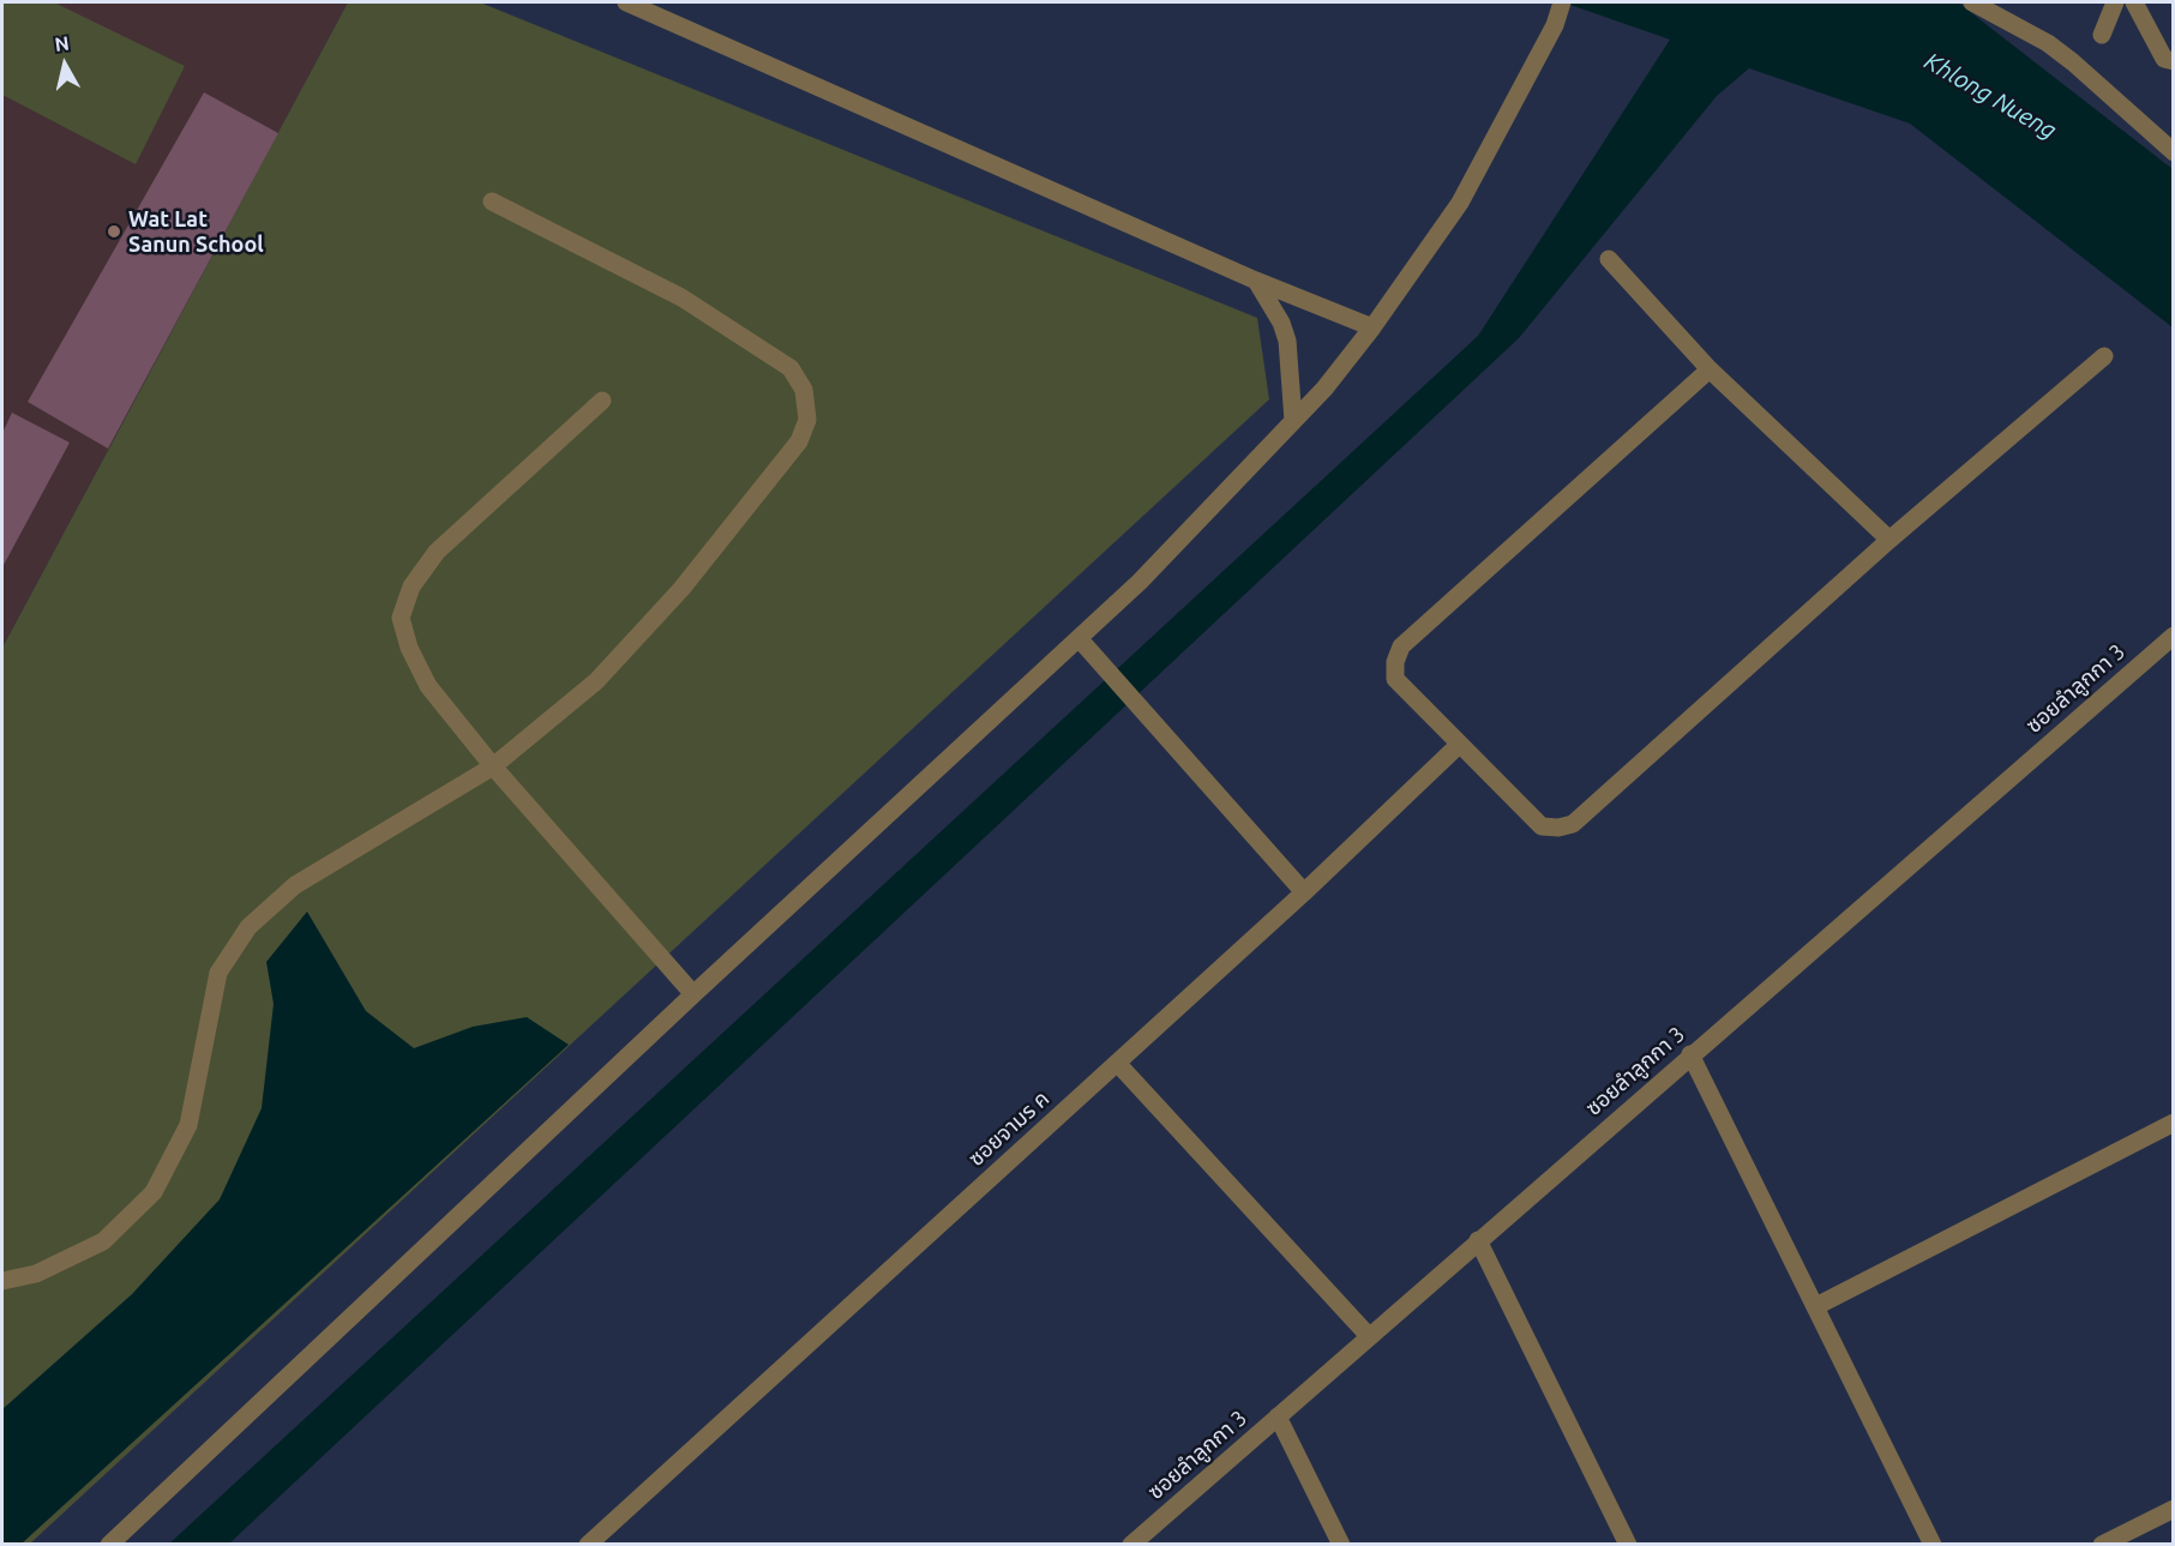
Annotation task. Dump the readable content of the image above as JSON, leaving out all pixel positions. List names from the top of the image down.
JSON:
{
  "streets": {
    "street": ["ซอยลำลูกกา 3", "ซอยจามร ค"]
  },
  "water": ["Khlong Nueng"],
  "places": ["Wat Lat Sanun School"],
  "north": "top"
}
